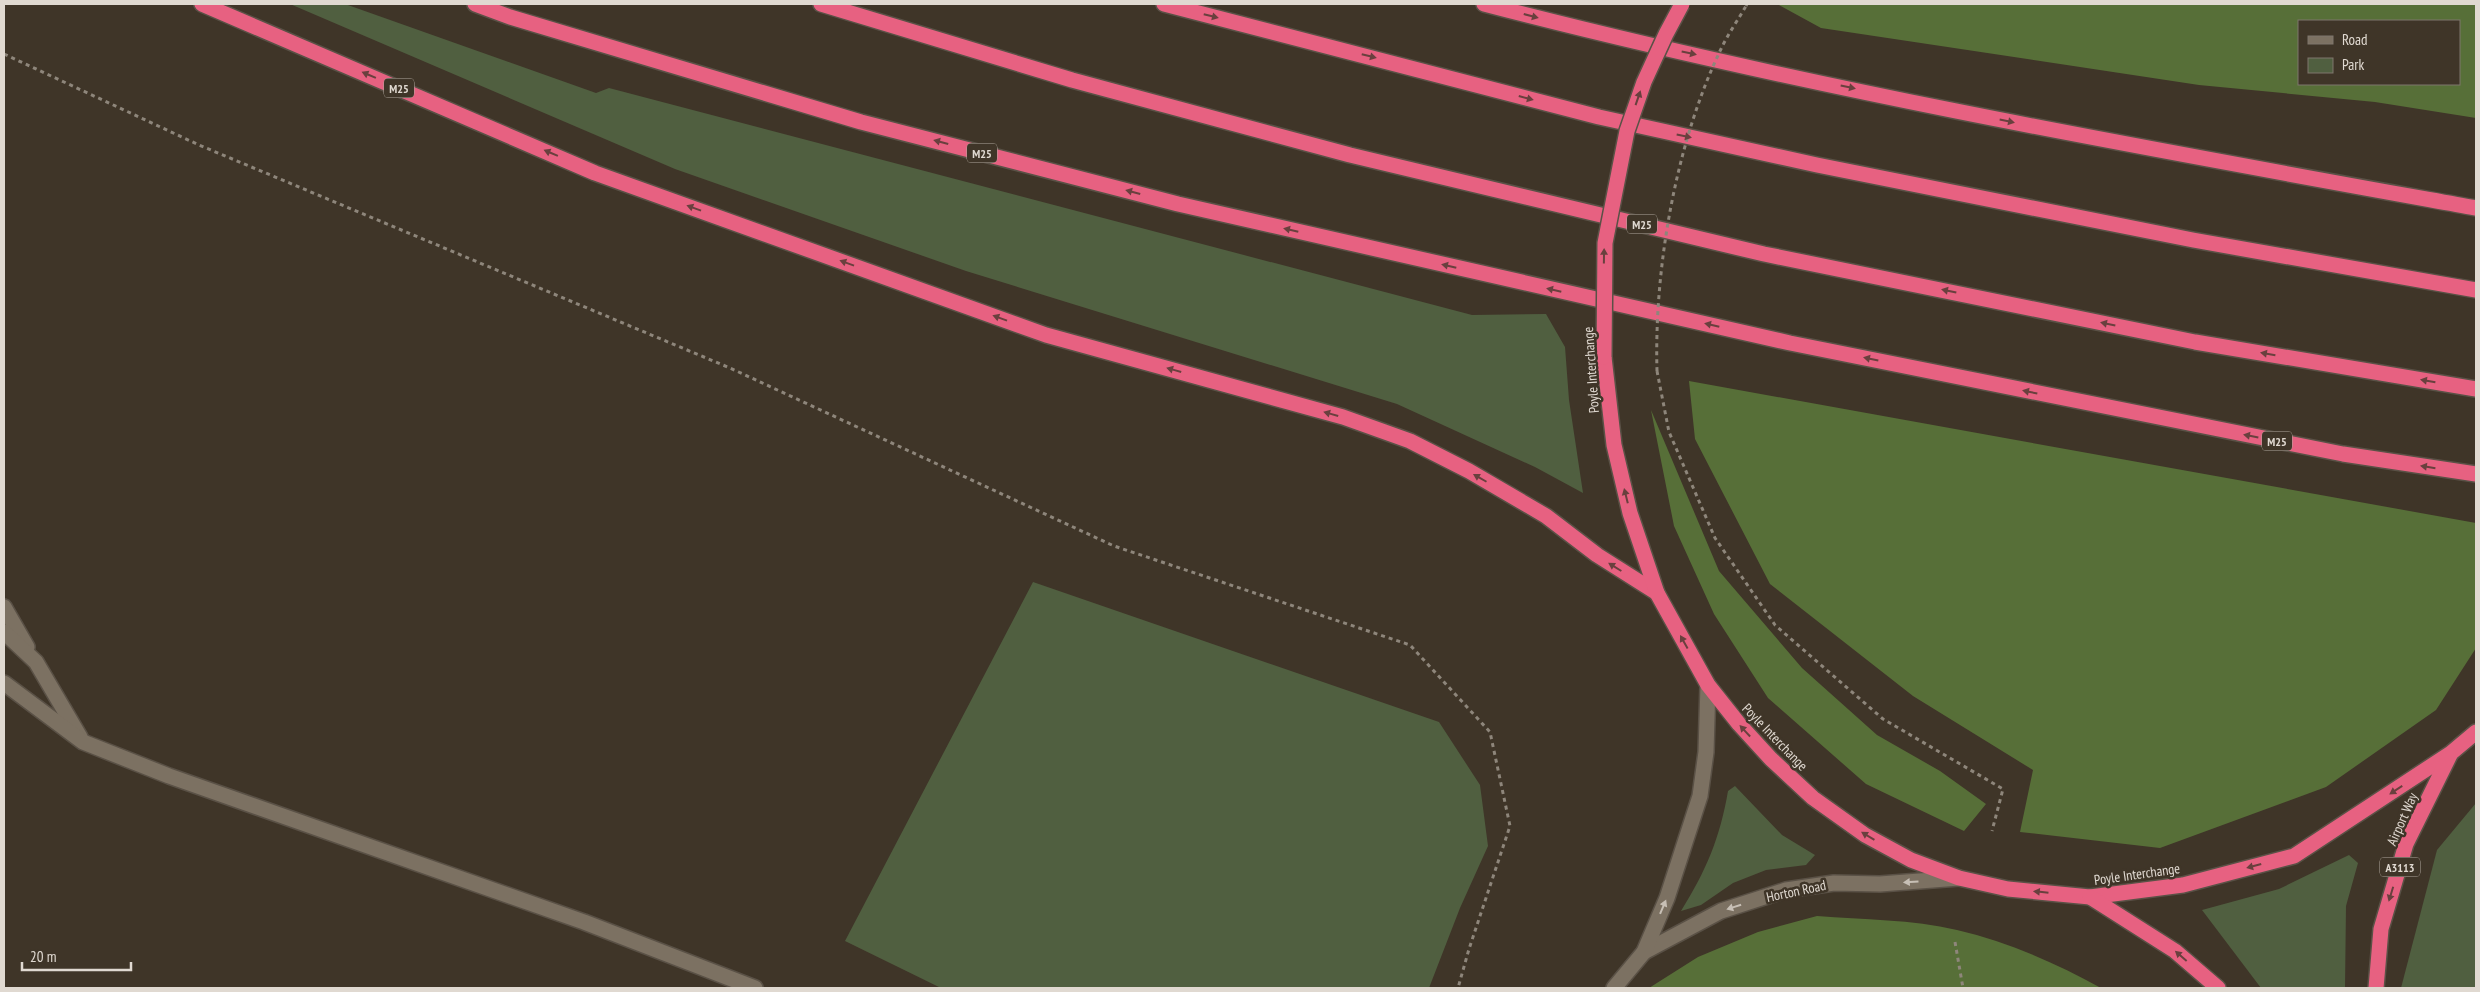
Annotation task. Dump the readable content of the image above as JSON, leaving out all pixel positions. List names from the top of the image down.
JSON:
{
  "streets": {
    "highway": [
      "M25",
      "Poyle Interchange",
      "Airport Way",
      "A3113"
    ],
    "street": ["Horton Road"]
  },
  "crossings": [
    ["M25", "Poyle Interchange"],
    ["Poyle Interchange", "Airport Way"],
    ["Poyle Interchange", "Horton Road"]
  ],
  "one_way": ["Airport Way"],
  "legend": ["Road", "Park"],
  "scale_bar": "20 m"
}
